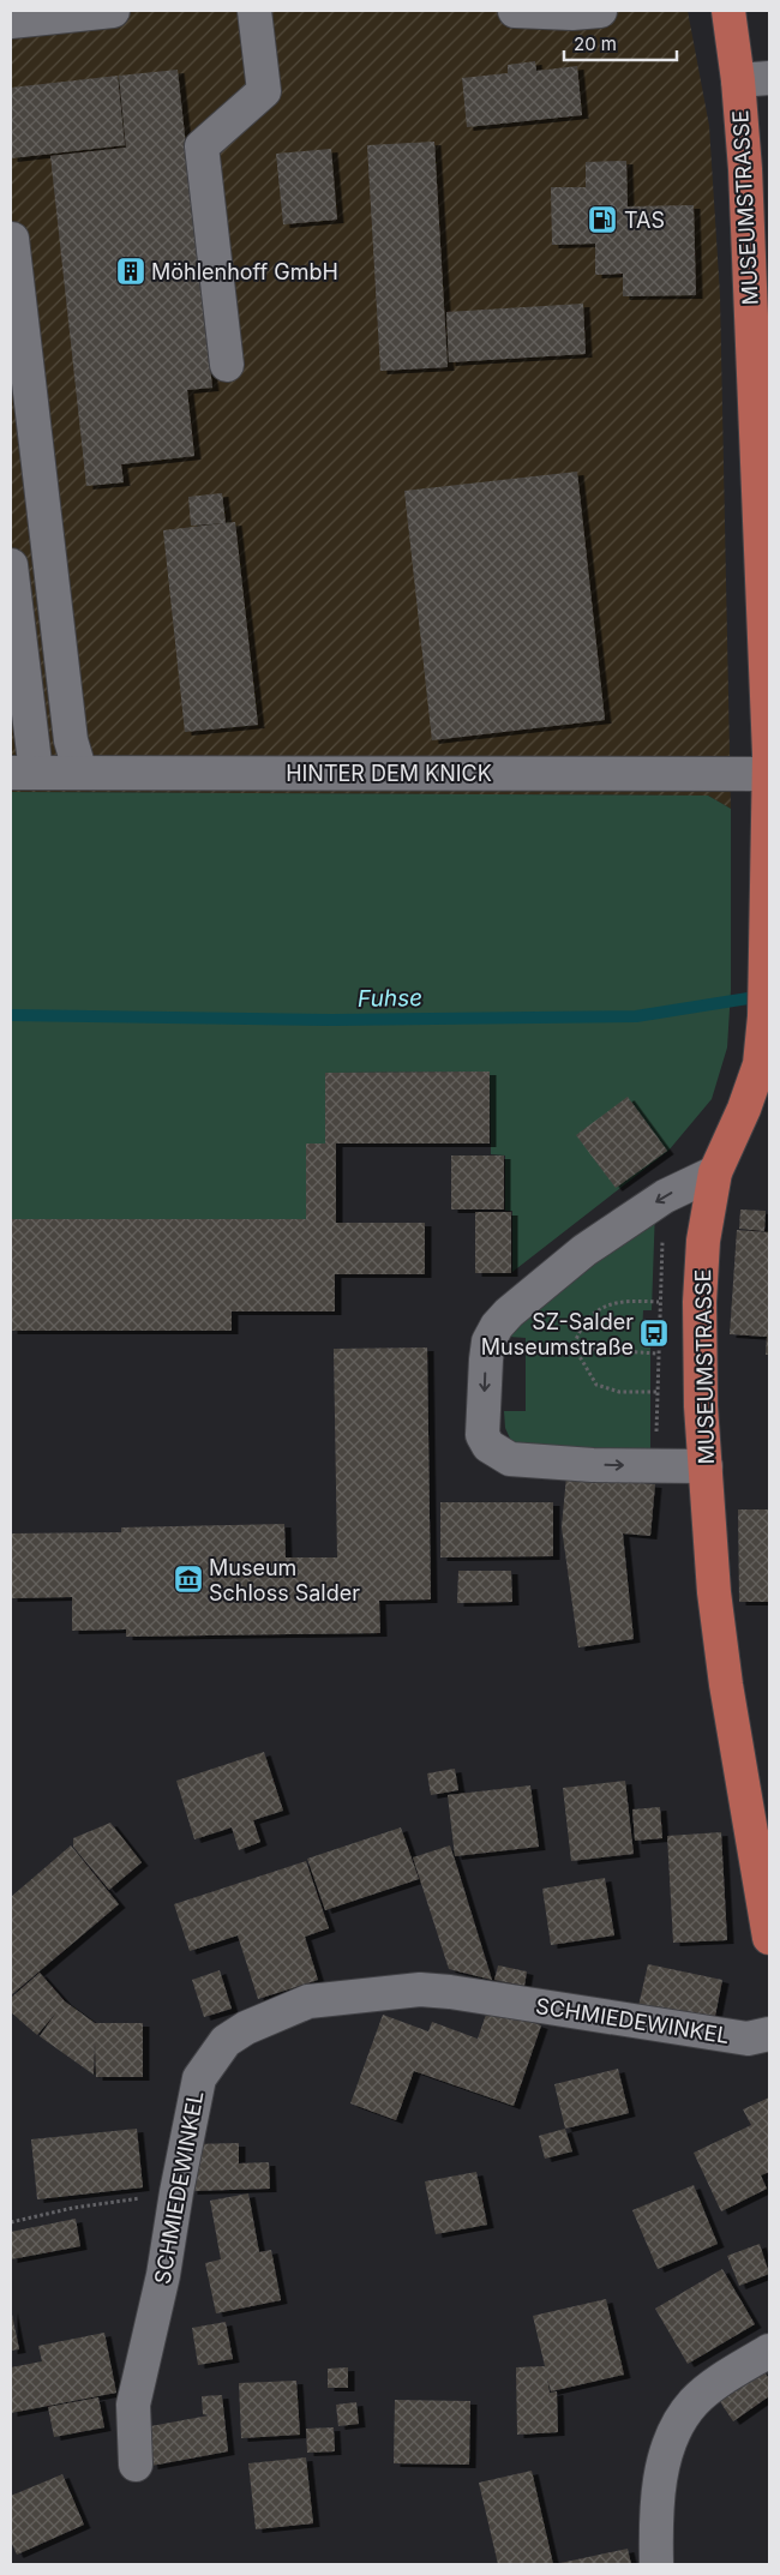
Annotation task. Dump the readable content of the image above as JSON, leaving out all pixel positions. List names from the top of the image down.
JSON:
{
  "streets": {
    "main road": ["MUSEUMSTRASSE"],
    "street": ["HINTER DEM KNICK", "SCHMIEDEWINKEL"]
  },
  "crossings": [
    ["MUSEUMSTRASSE", "HINTER DEM KNICK"]
  ],
  "water": ["Fuhse"],
  "places": {
    "fuel station": ["TAS"],
    "building": ["Möhlenhoff GmbH"],
    "bus stop": ["SZ-Salder Museumstraße"],
    "museum": ["Museum Schloss Salder"]
  },
  "scale_bar": "20 m"
}
